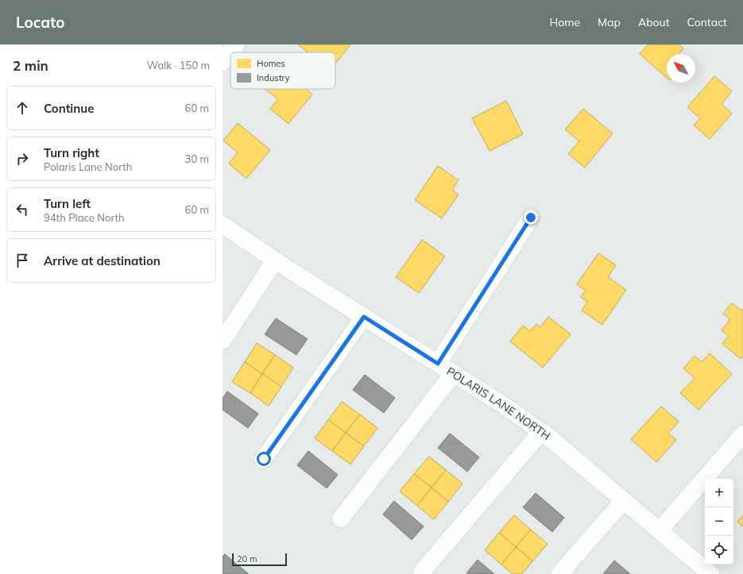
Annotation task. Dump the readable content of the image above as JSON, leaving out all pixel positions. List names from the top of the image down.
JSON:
{
  "streets": {
    "street": ["POLARIS LANE NORTH"]
  },
  "legend": ["Homes", "Industry"],
  "scale_bar": "20 m",
  "north": "top left",
  "page": {
    "header": "Locato",
    "nav": [
      "Home",
      "Map",
      "About",
      "Contact"
    ],
    "heading": ["2 min", "Walk · 150 m"],
    "list": [
      ["Continue", "60 m"],
      ["Turn right", "Polaris Lane North", "30 m"],
      ["Turn left", "94th Place North", "60 m"],
      "Arrive at destination"
    ],
    "map_buttons": ["+", "−"],
    "scale": "20 m"
  }
}
